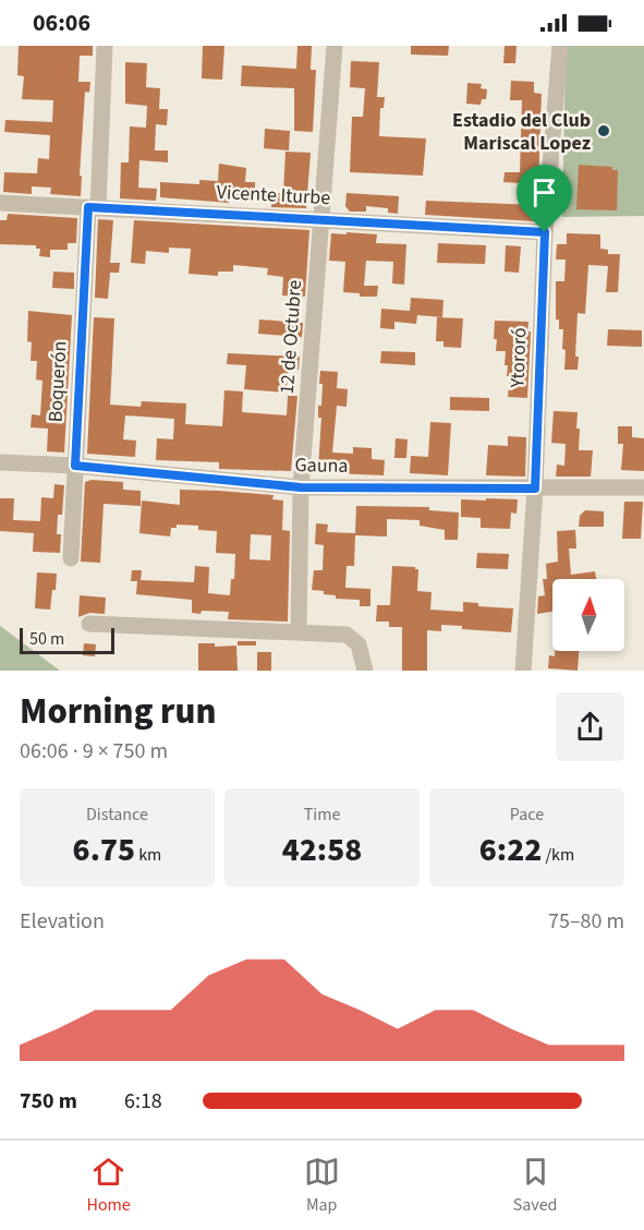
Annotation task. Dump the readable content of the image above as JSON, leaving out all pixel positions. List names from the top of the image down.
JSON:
{
  "streets": {
    "street": [
      "Vicente Iturbe",
      "12 de Octubre",
      "Ytororó",
      "Boquerón",
      "Gauna"
    ]
  },
  "crossings": [
    ["Vicente Iturbe", "12 de Octubre"],
    ["Vicente Iturbe", "Ytororó"],
    ["Vicente Iturbe", "Boquerón"],
    ["12 de Octubre", "Gauna"],
    ["Ytororó", "Gauna"],
    ["Boquerón", "Gauna"]
  ],
  "places": ["Estadio del Club Mariscal Lopez"],
  "scale_bar": "50 m",
  "north": "top",
  "page": {
    "status": "06:06",
    "scale": "50 m",
    "heading": ["Morning run", "06:06 · 9 × 750 m"],
    "stats": [
      ["Distance", "6.75 km"],
      ["Time", "42:58"],
      ["Pace", "6:22 /km"]
    ],
    "chart": ["Elevation", "75–80 m"],
    "list": [
      {
        "name": "750 m",
        "note": "6:18"
      }
    ],
    "tabs": ["Home", "Map", "Saved"]
  }
}
